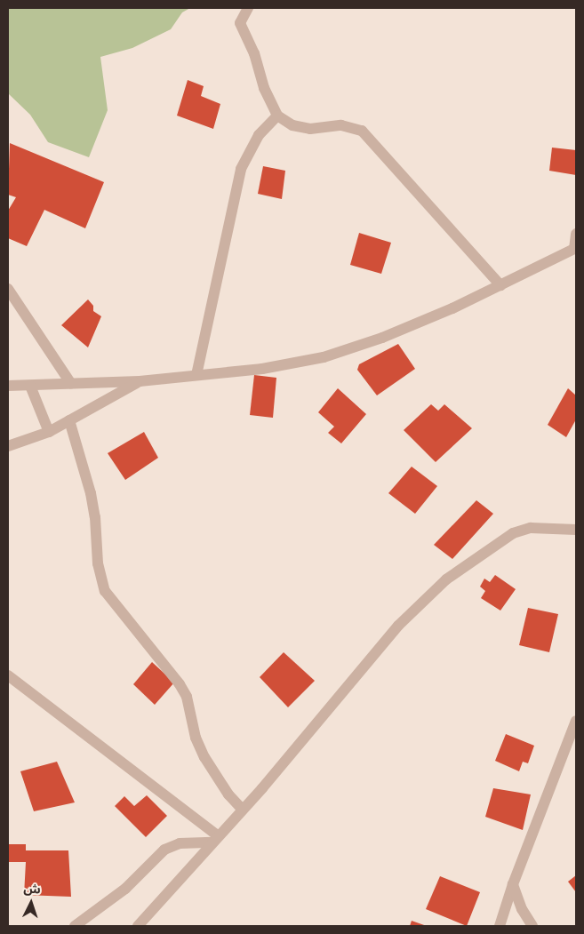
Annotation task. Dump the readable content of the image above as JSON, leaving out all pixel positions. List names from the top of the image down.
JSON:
{
  "north": "top"
}
